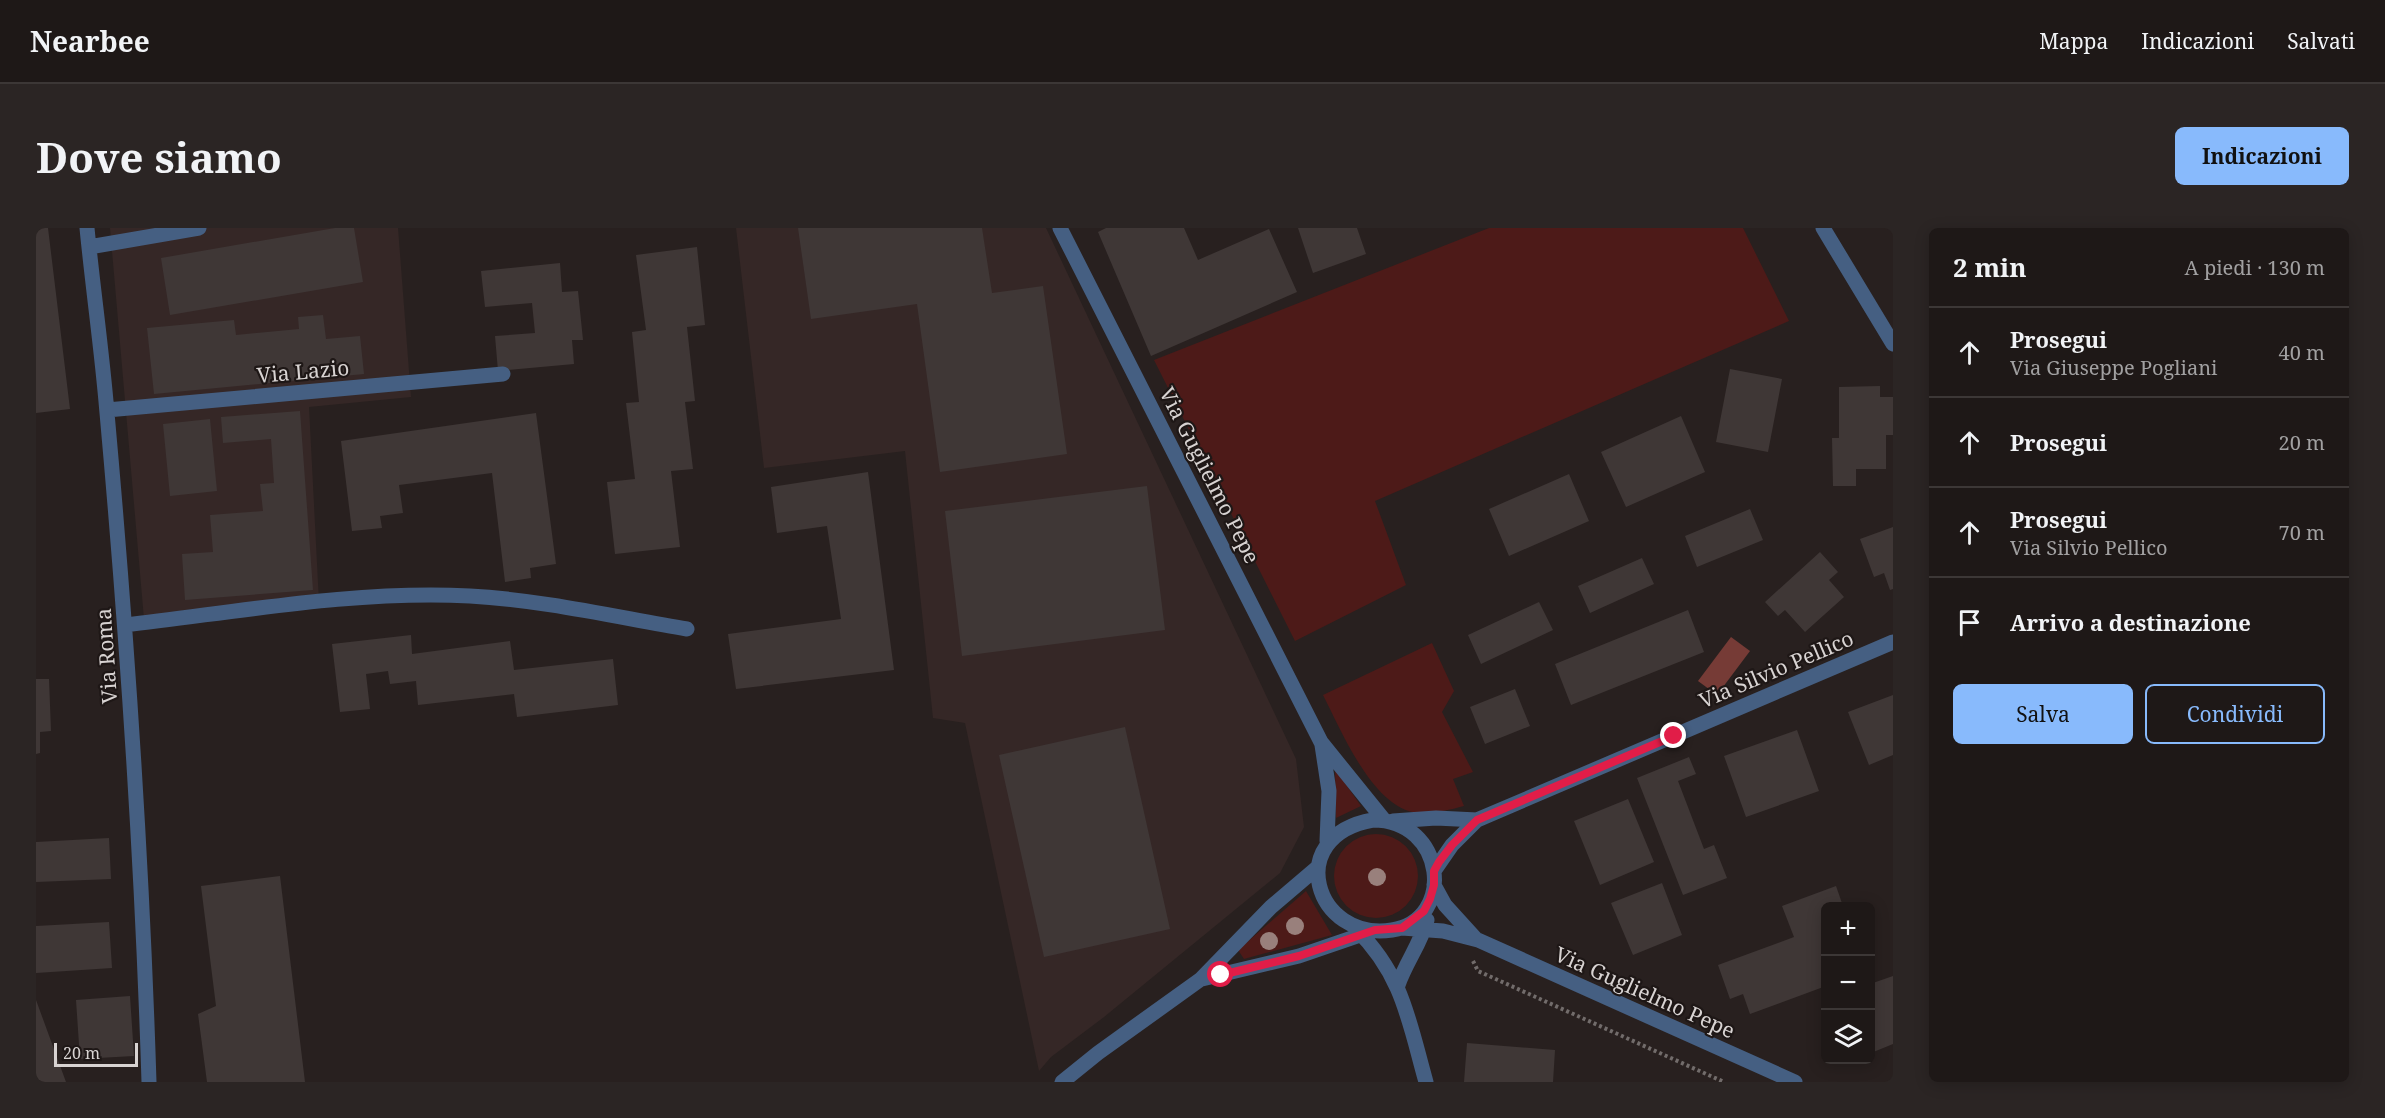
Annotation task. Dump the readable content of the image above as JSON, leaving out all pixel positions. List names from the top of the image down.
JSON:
{
  "streets": {
    "street": [
      "Via Lazio",
      "Via Guglielmo Pepe",
      "Via Roma",
      "Via Silvio Pellico"
    ]
  },
  "crossings": [
    ["Via Lazio", "Via Roma"],
    ["Via Guglielmo Pepe", "Via Silvio Pellico"]
  ],
  "scale_bar": "20 m",
  "page": {
    "header": "Nearbee",
    "nav": ["Mappa", "Indicazioni", "Salvati"],
    "buttons": [
      "Indicazioni",
      ["Salva", "Condividi"]
    ],
    "title": "Dove siamo",
    "heading": ["2 min", "A piedi · 130 m"],
    "list": [
      ["Prosegui", "Via Giuseppe Pogliani", "40 m"],
      ["Prosegui", "20 m"],
      ["Prosegui", "Via Silvio Pellico", "70 m"],
      "Arrivo a destinazione"
    ],
    "map_buttons": ["+", "−"],
    "scale": "20 m"
  }
}
